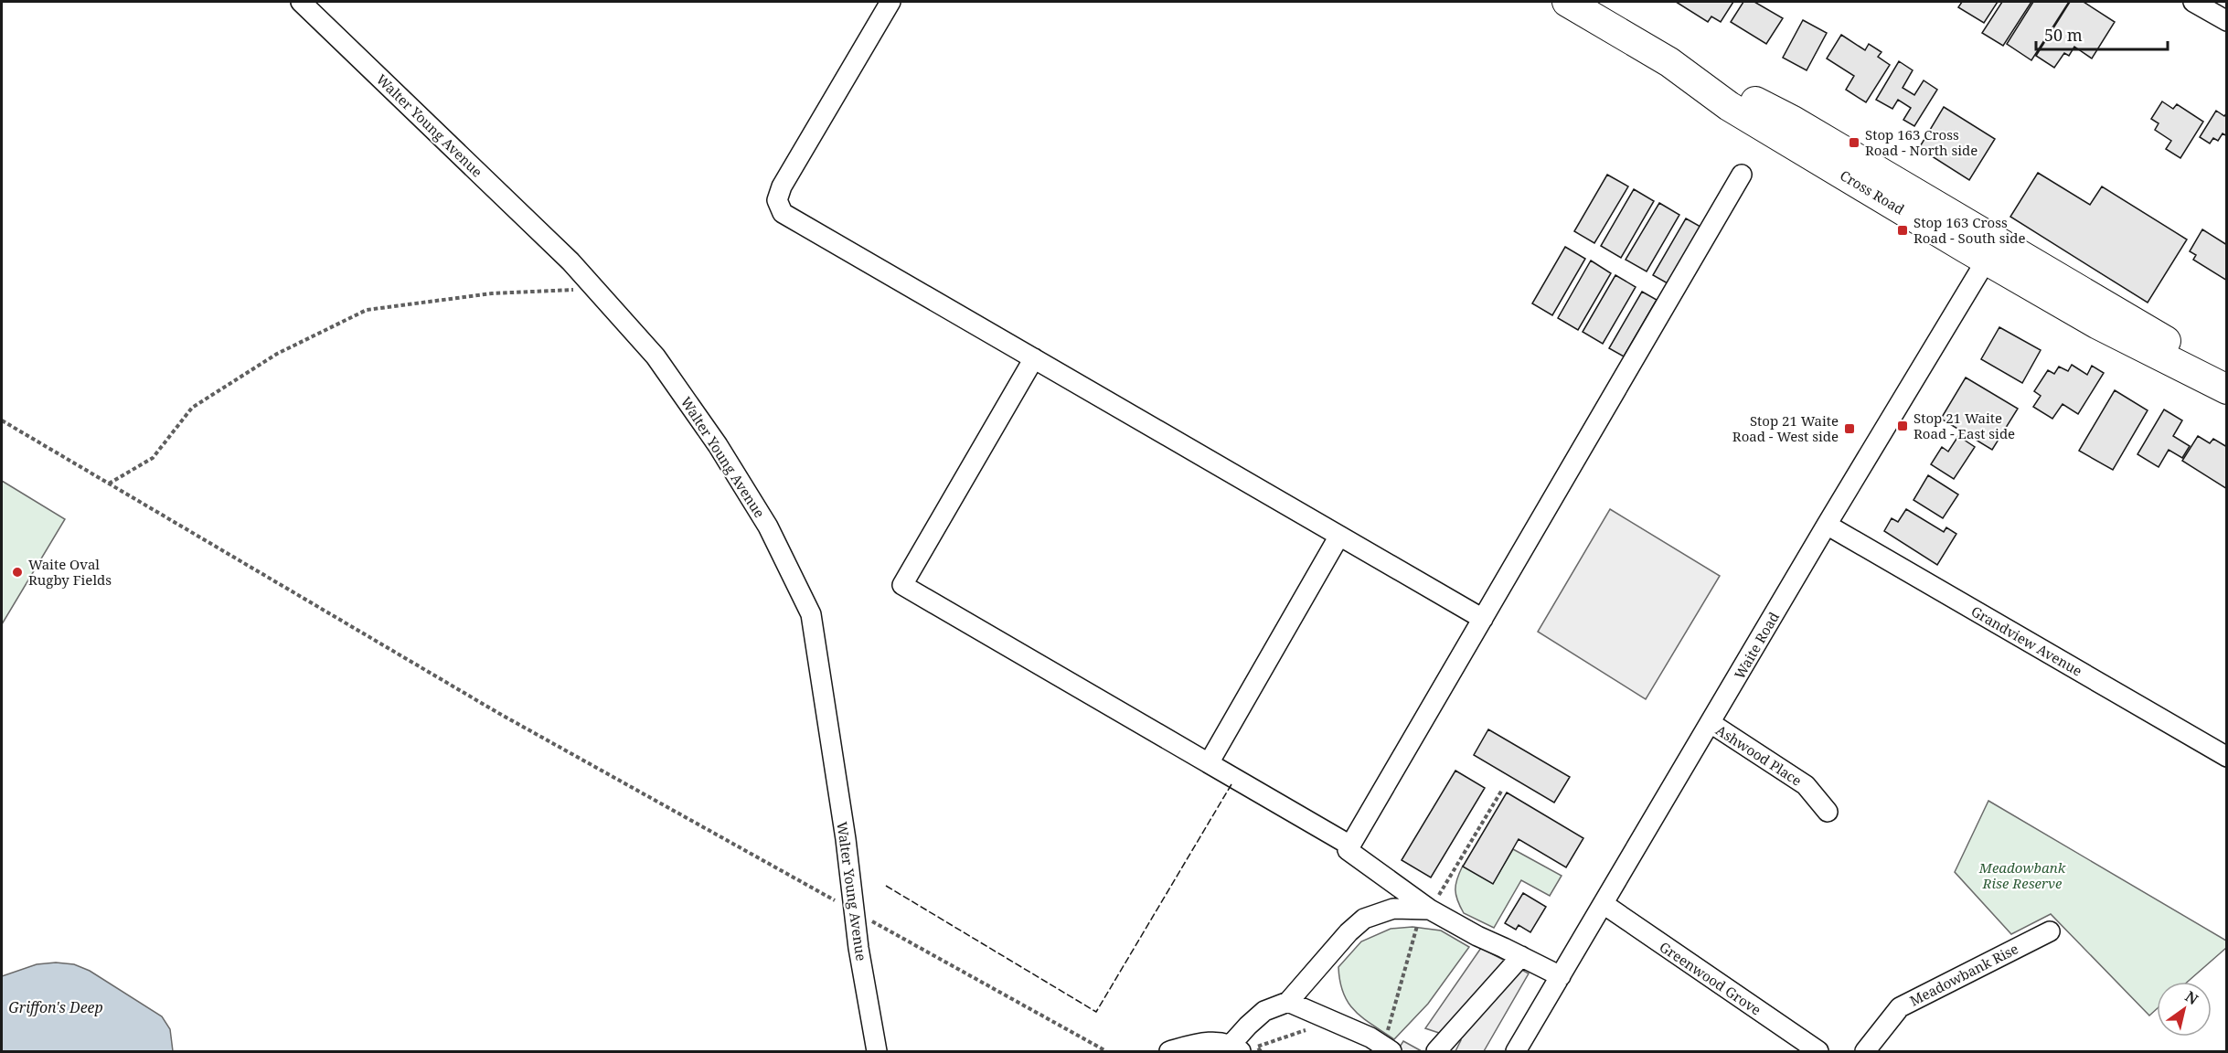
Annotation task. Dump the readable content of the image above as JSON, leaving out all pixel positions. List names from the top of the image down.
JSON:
{
  "streets": {
    "highway": ["Cross Road"],
    "street": [
      "Walter Young Avenue",
      "Grandview Avenue",
      "Waite Road",
      "Ashwood Place",
      "Meadowbank Rise",
      "Greenwood Grove"
    ]
  },
  "crossings": [
    ["Cross Road", "Waite Road"],
    ["Grandview Avenue", "Waite Road"],
    ["Waite Road", "Ashwood Place"],
    ["Waite Road", "Greenwood Grove"]
  ],
  "water": ["Griffon's Deep"],
  "parks": ["Meadowbank Rise Reserve"],
  "places": {
    "transit": [
      "Stop 163 Cross Road - North side",
      "Stop 163 Cross Road - South side",
      "Stop 21 Waite Road - East side",
      "Stop 21 Waite Road - West side"
    ],
    "other": ["Waite Oval Rugby Fields"]
  },
  "scale_bar": "50 m",
  "north": "top right"
}
